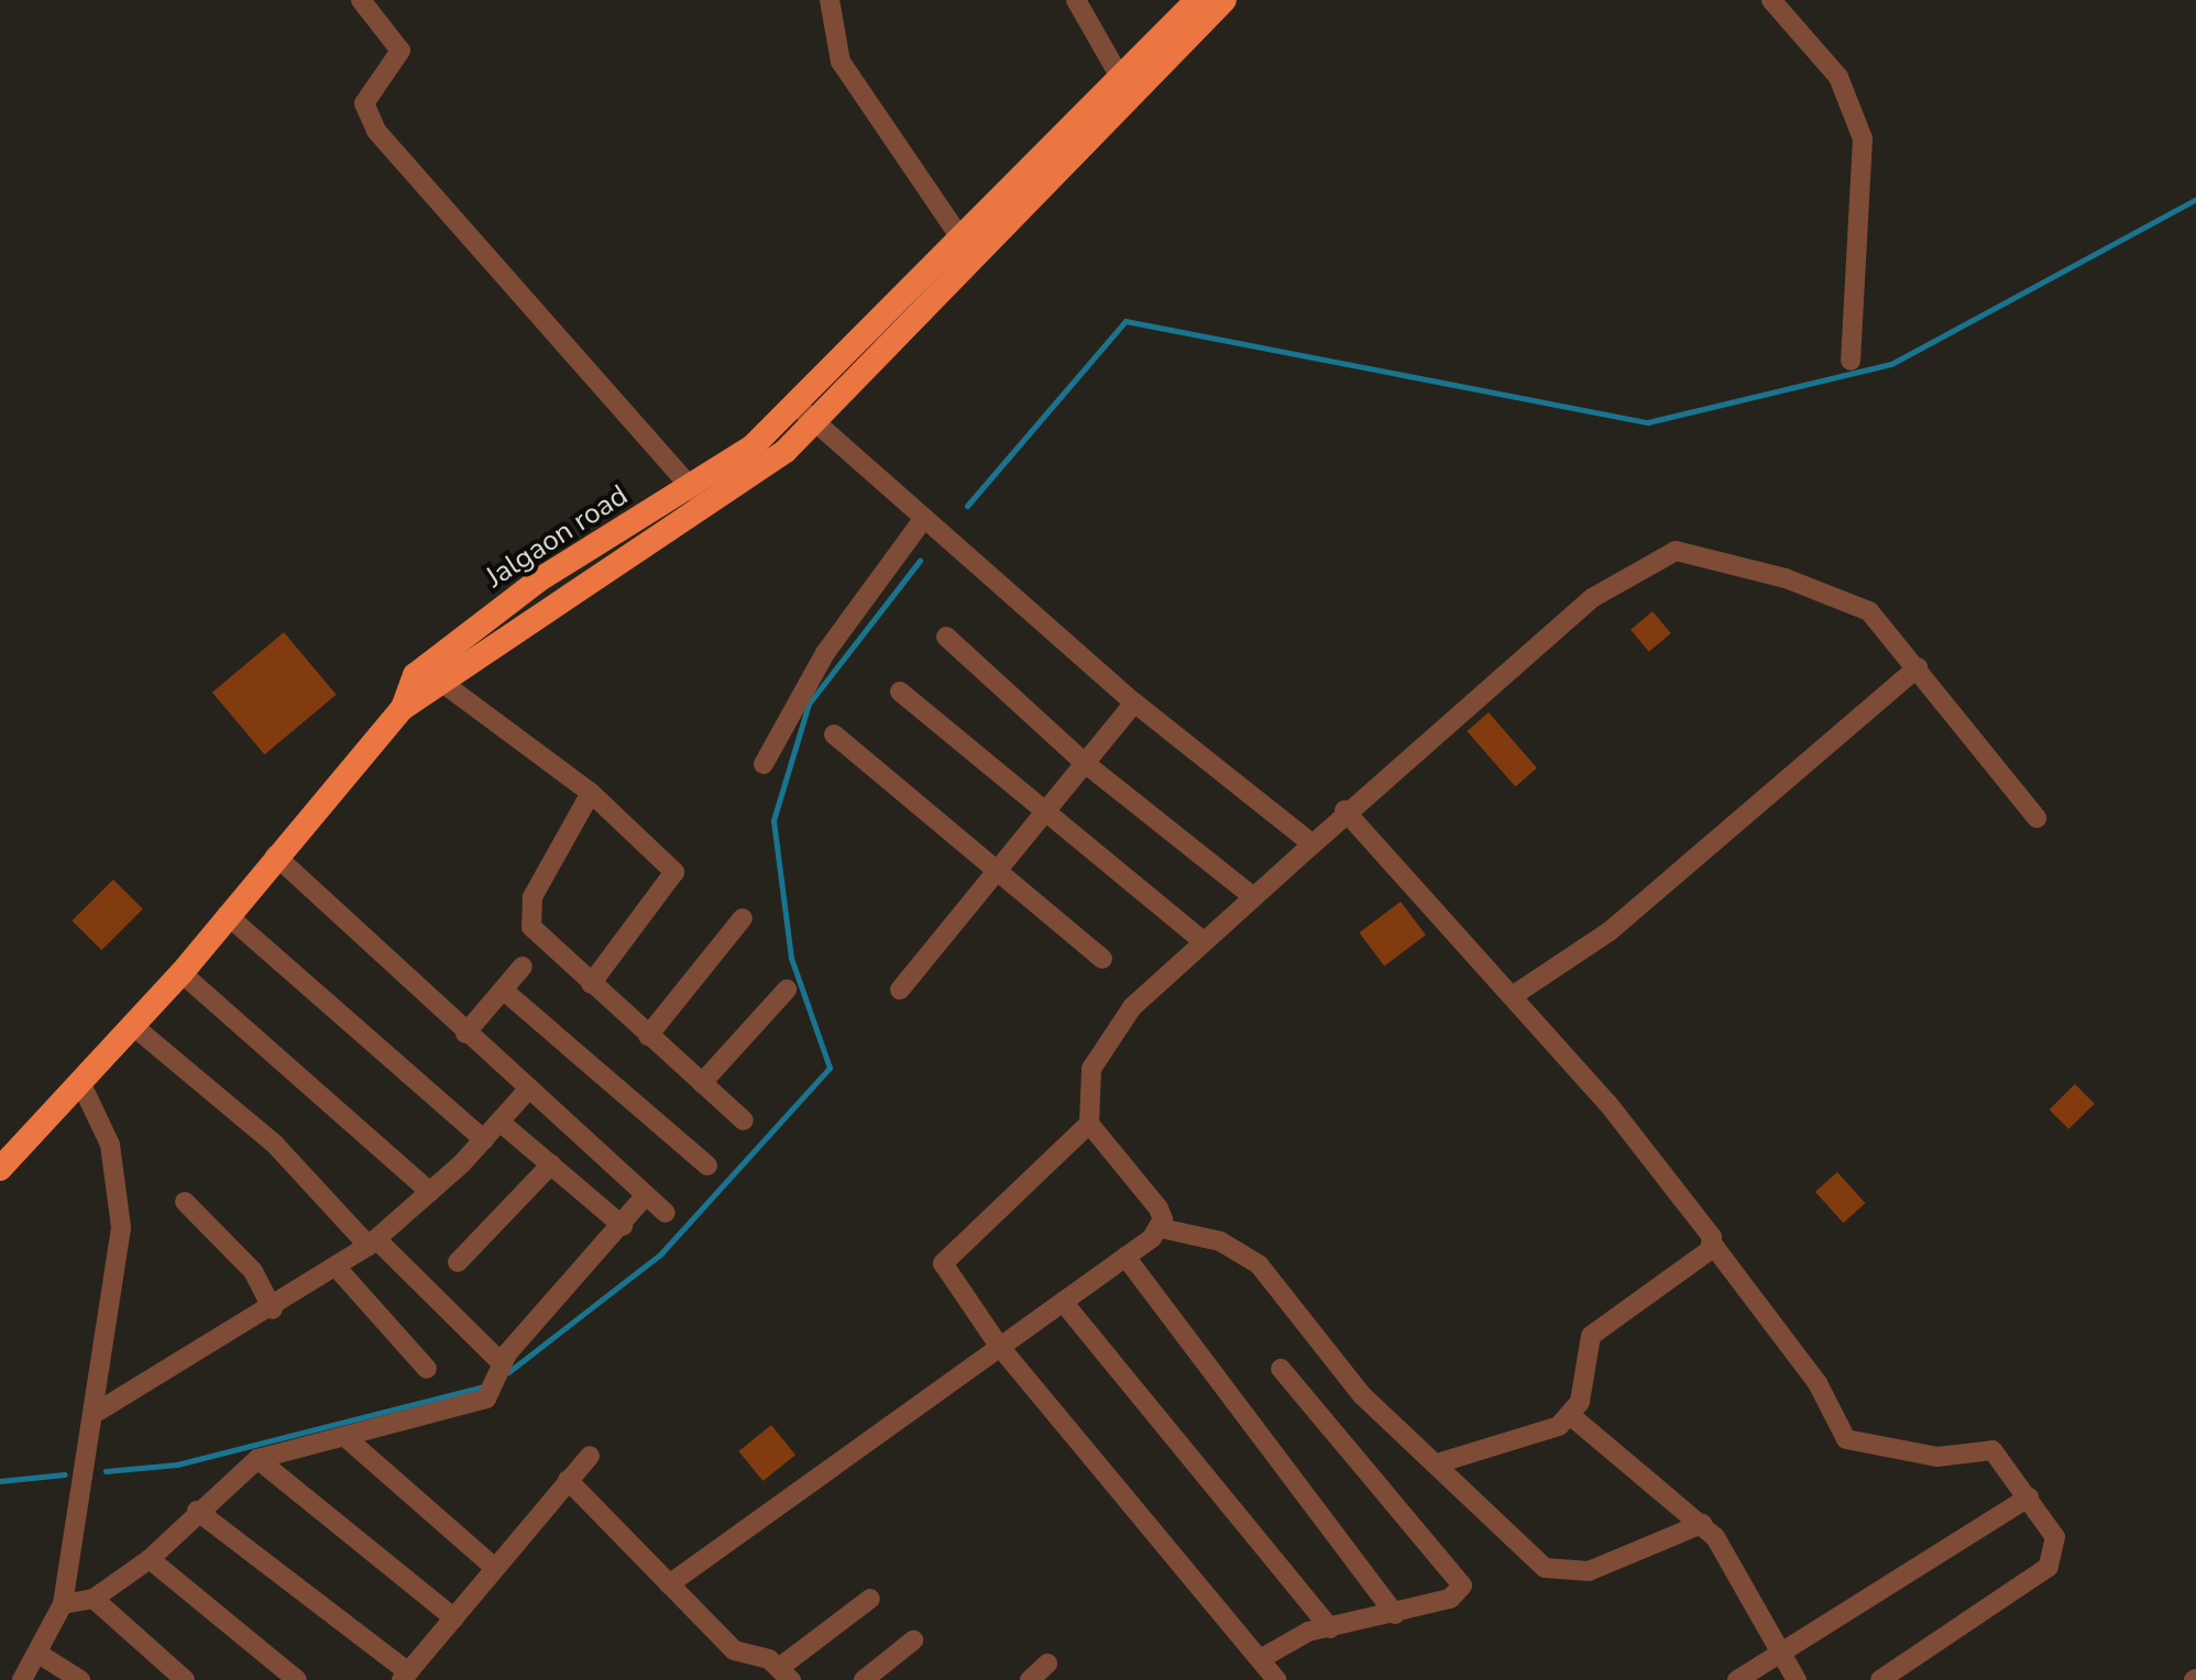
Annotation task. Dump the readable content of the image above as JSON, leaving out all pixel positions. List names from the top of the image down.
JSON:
{
  "streets": {
    "highway": ["Jalgaon road"]
  }
}
